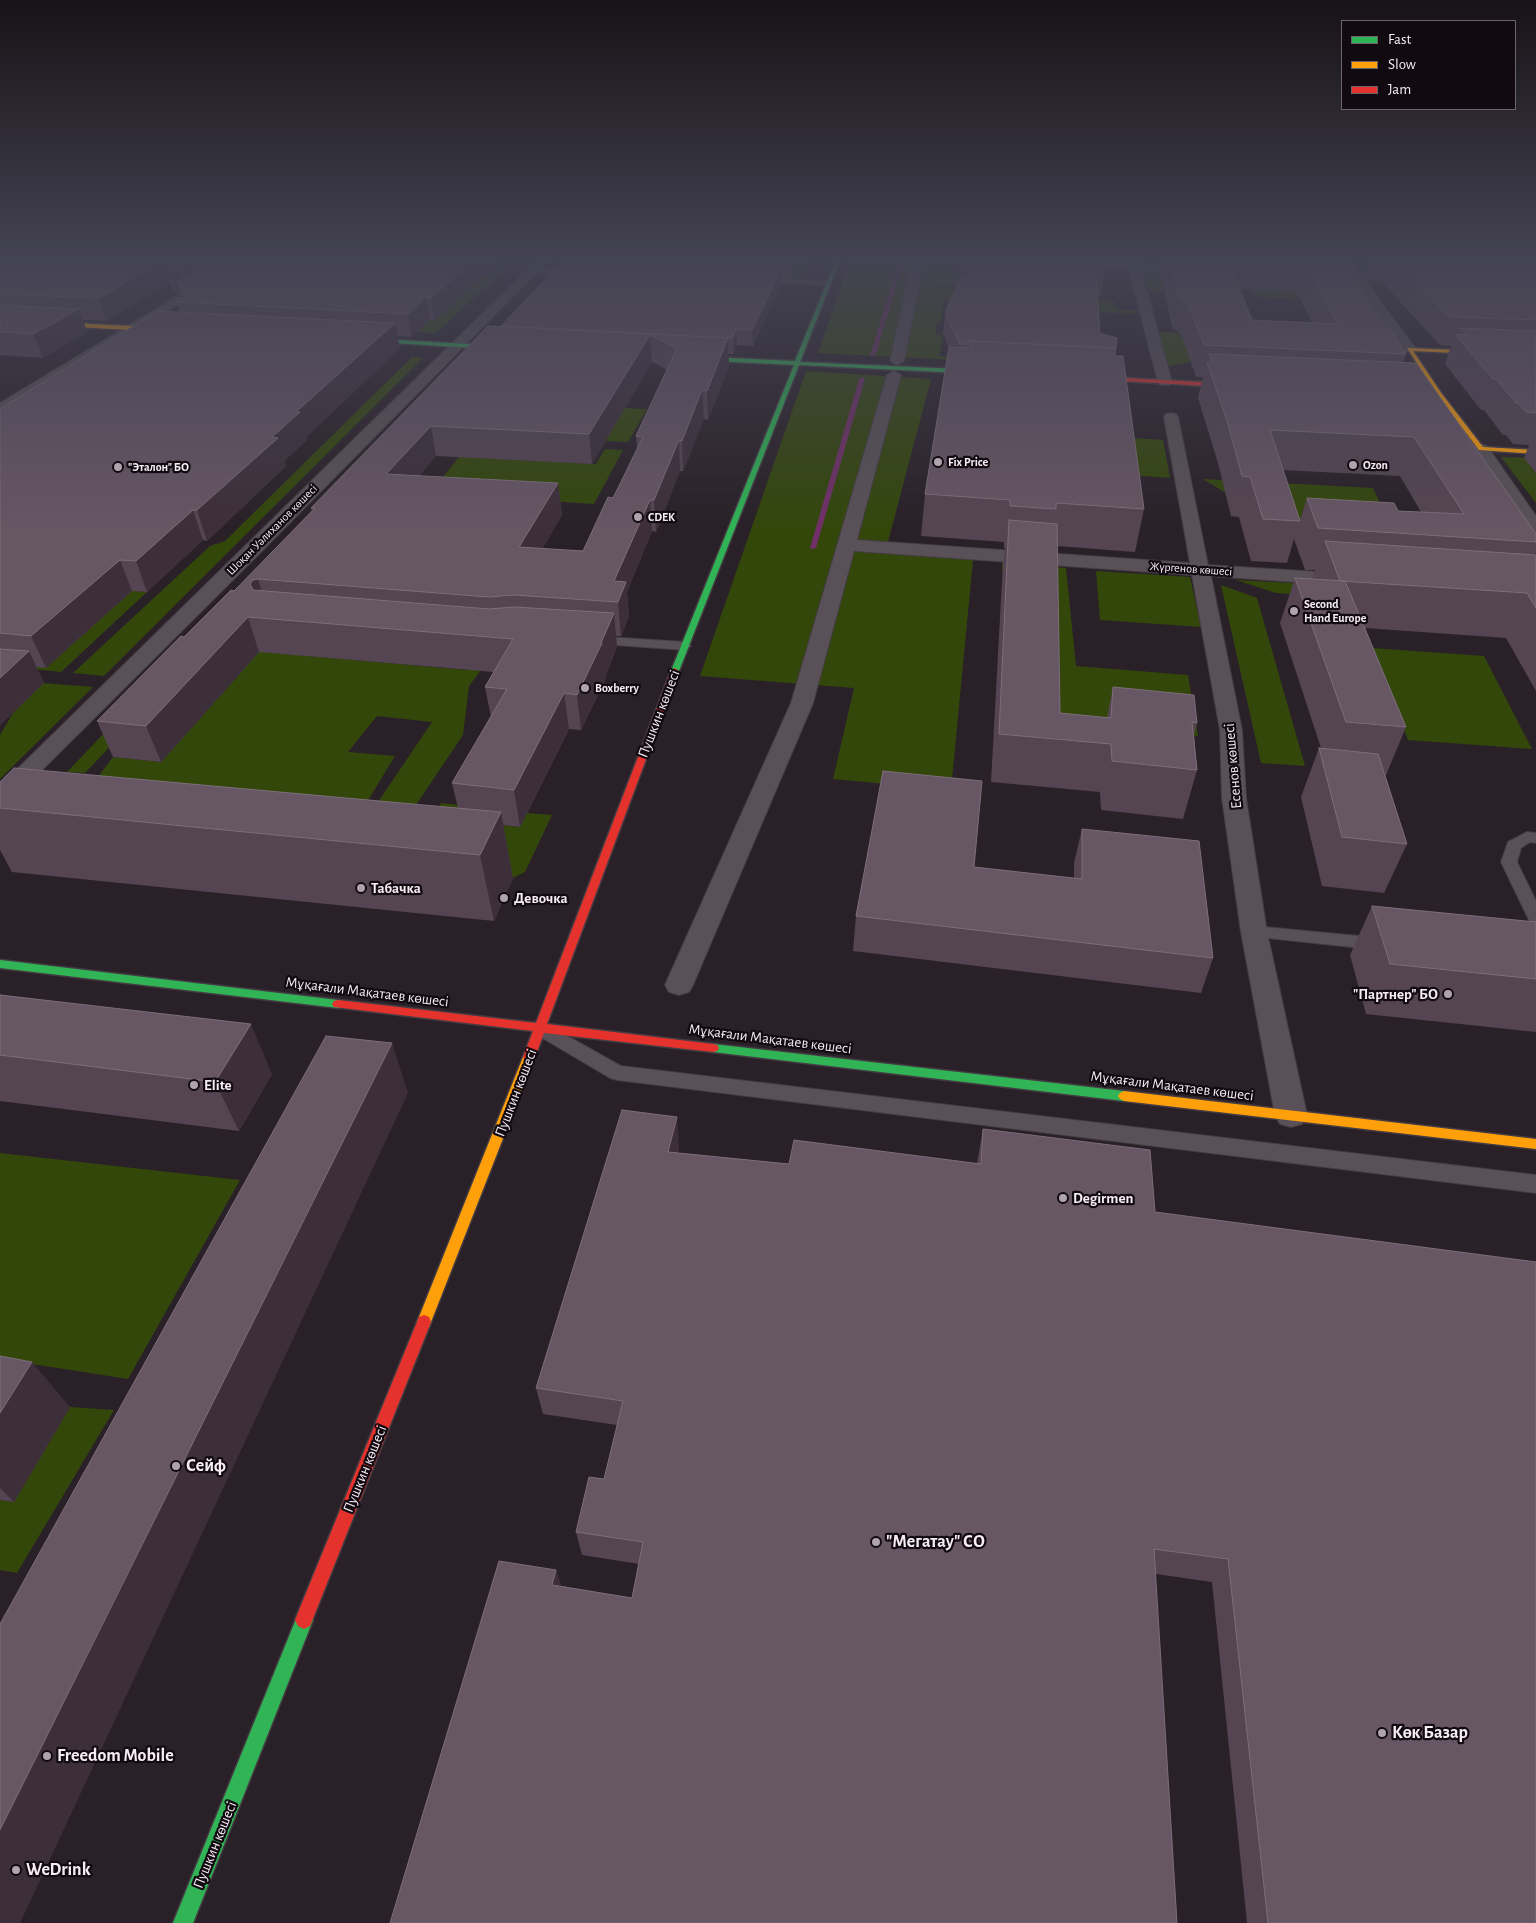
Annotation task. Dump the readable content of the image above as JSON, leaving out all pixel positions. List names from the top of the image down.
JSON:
{
  "streets": {
    "street": [
      "Шоқан Уәлиханов көшесі",
      "Жүргенов көшесі",
      "Пушкин көшесі",
      "Есенов көшесі",
      "Мұқағали Мақатаев көшесі"
    ]
  },
  "crossings": [
    ["Жүргенов көшесі", "Есенов көшесі"],
    ["Пушкин көшесі", "Мұқағали Мақатаев көшесі"],
    ["Есенов көшесі", "Мұқағали Мақатаев көшесі"]
  ],
  "places": [
    "Fix Price",
    "Ozon",
    "\"Эталон\" БО",
    "CDEK",
    "Second Hand Europe",
    "Boxberry",
    "Табачка",
    "Девочка",
    "\"Партнер\" БО",
    "Elite",
    "Degirmen",
    "Сейф",
    "\"Мегатау\" СО",
    "Көк Базар",
    "Freedom Mobile",
    "WeDrink"
  ],
  "legend": ["Fast", "Slow", "Jam"]
}
